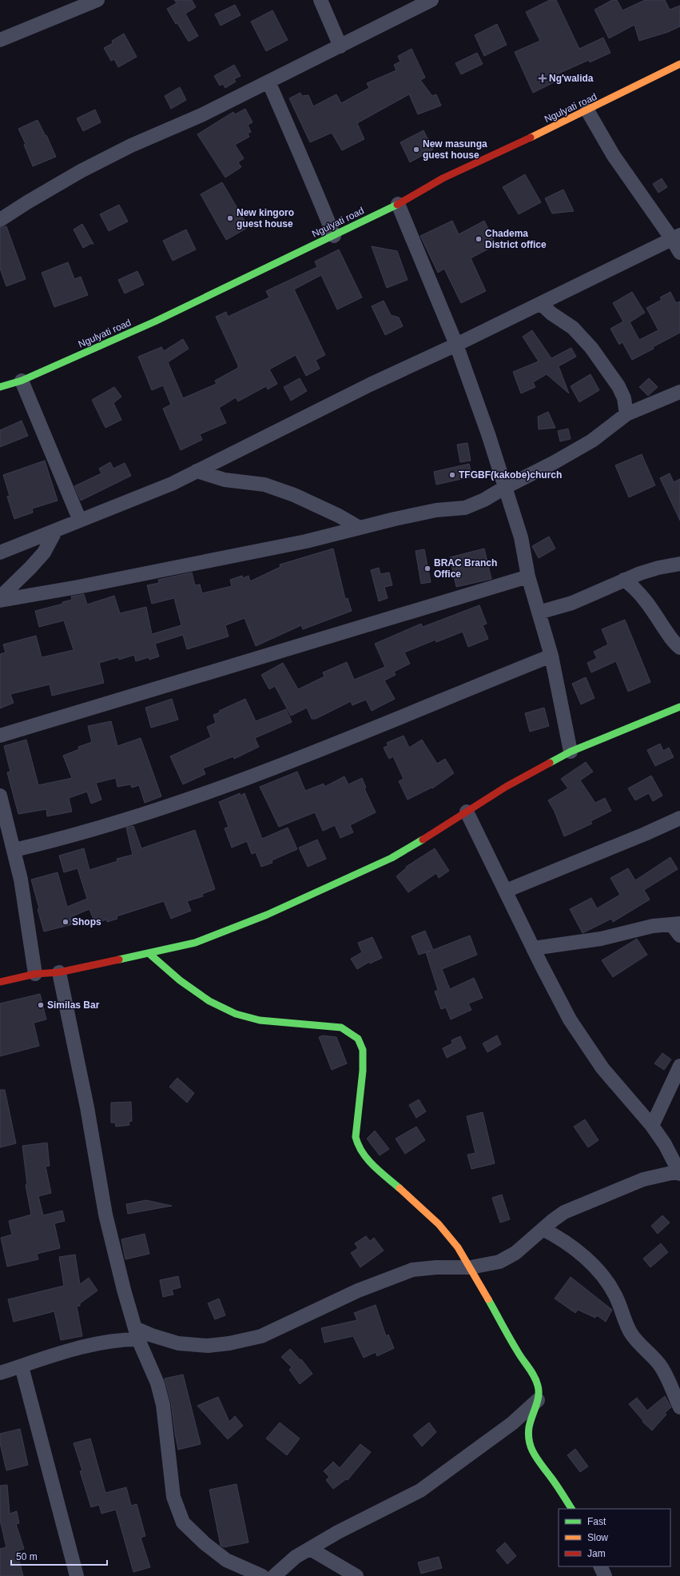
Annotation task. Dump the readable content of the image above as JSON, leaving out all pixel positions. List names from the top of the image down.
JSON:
{
  "streets": {
    "street": ["Ngulyati road"]
  },
  "places": {
    "health": ["Ng'walida"],
    "other": [
      "New masunga guest house",
      "New kingoro guest house",
      "Chadema District office",
      "TFGBF(kakobe)church",
      "BRAC Branch Office",
      "Shops",
      "Similas Bar"
    ]
  },
  "legend": ["Fast", "Slow", "Jam"],
  "scale_bar": "50 m"
}
